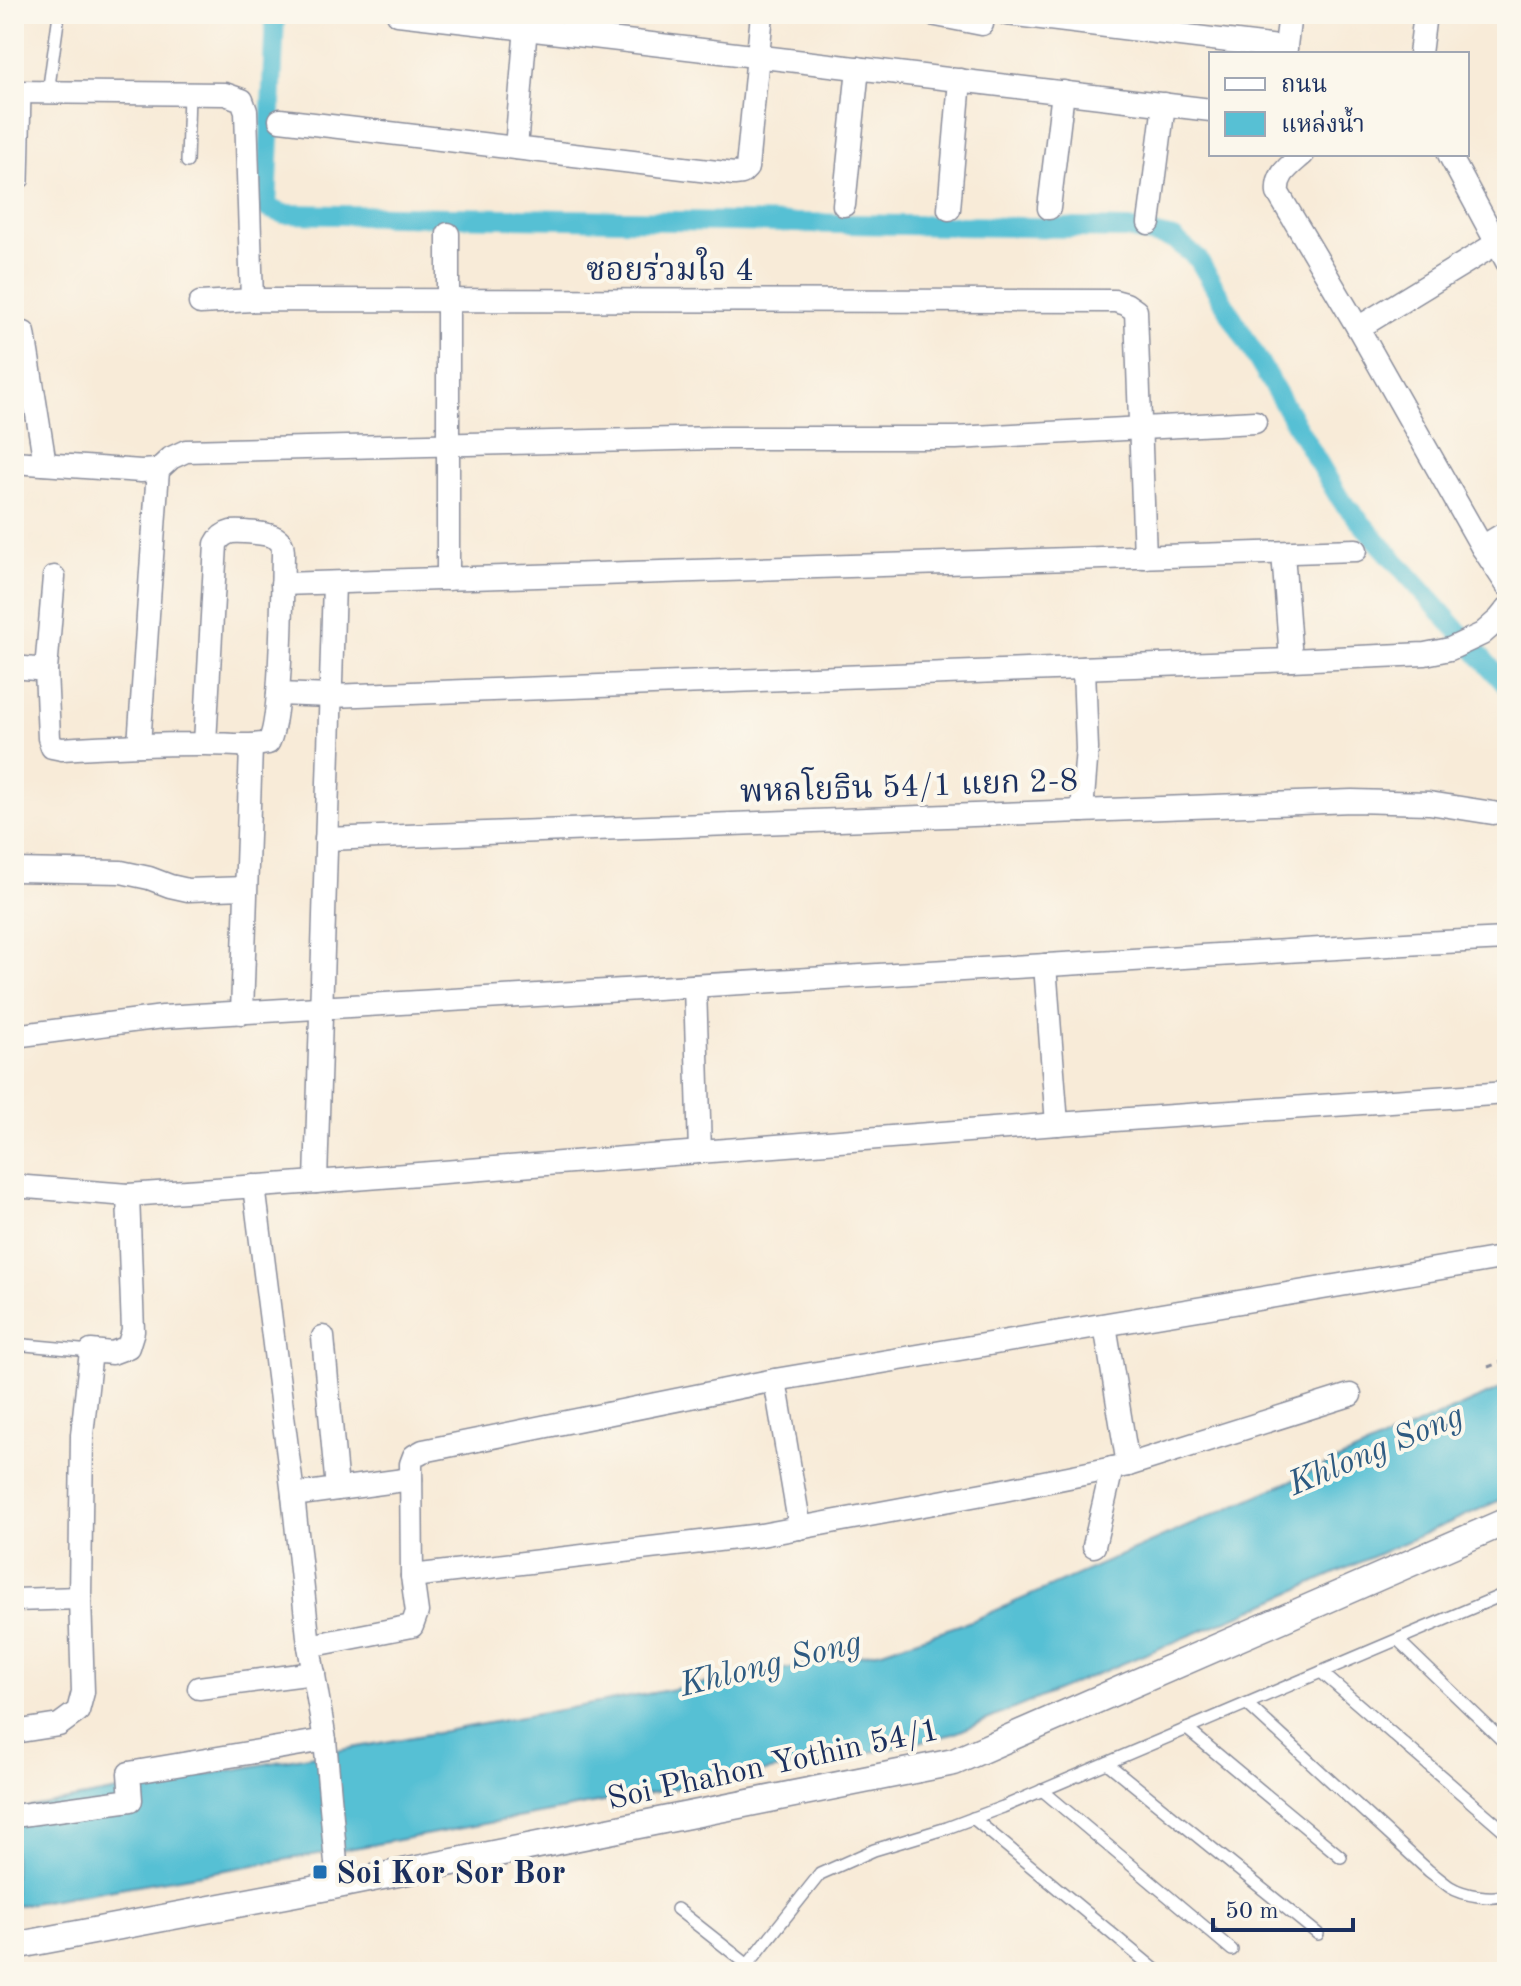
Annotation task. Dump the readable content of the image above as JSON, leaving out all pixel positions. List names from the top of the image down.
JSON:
{
  "streets": {
    "street": ["ซอยร่วมใจ 4", "พหลโยธิน 54/1 แยก 2-8", "Soi Phahon Yothin 54/1"]
  },
  "water": ["Khlong Song"],
  "places": {
    "transit": ["Soi Kor Sor Bor"]
  },
  "legend": ["ถนน", "แหล่งน้ำ"],
  "scale_bar": "50 m"
}
